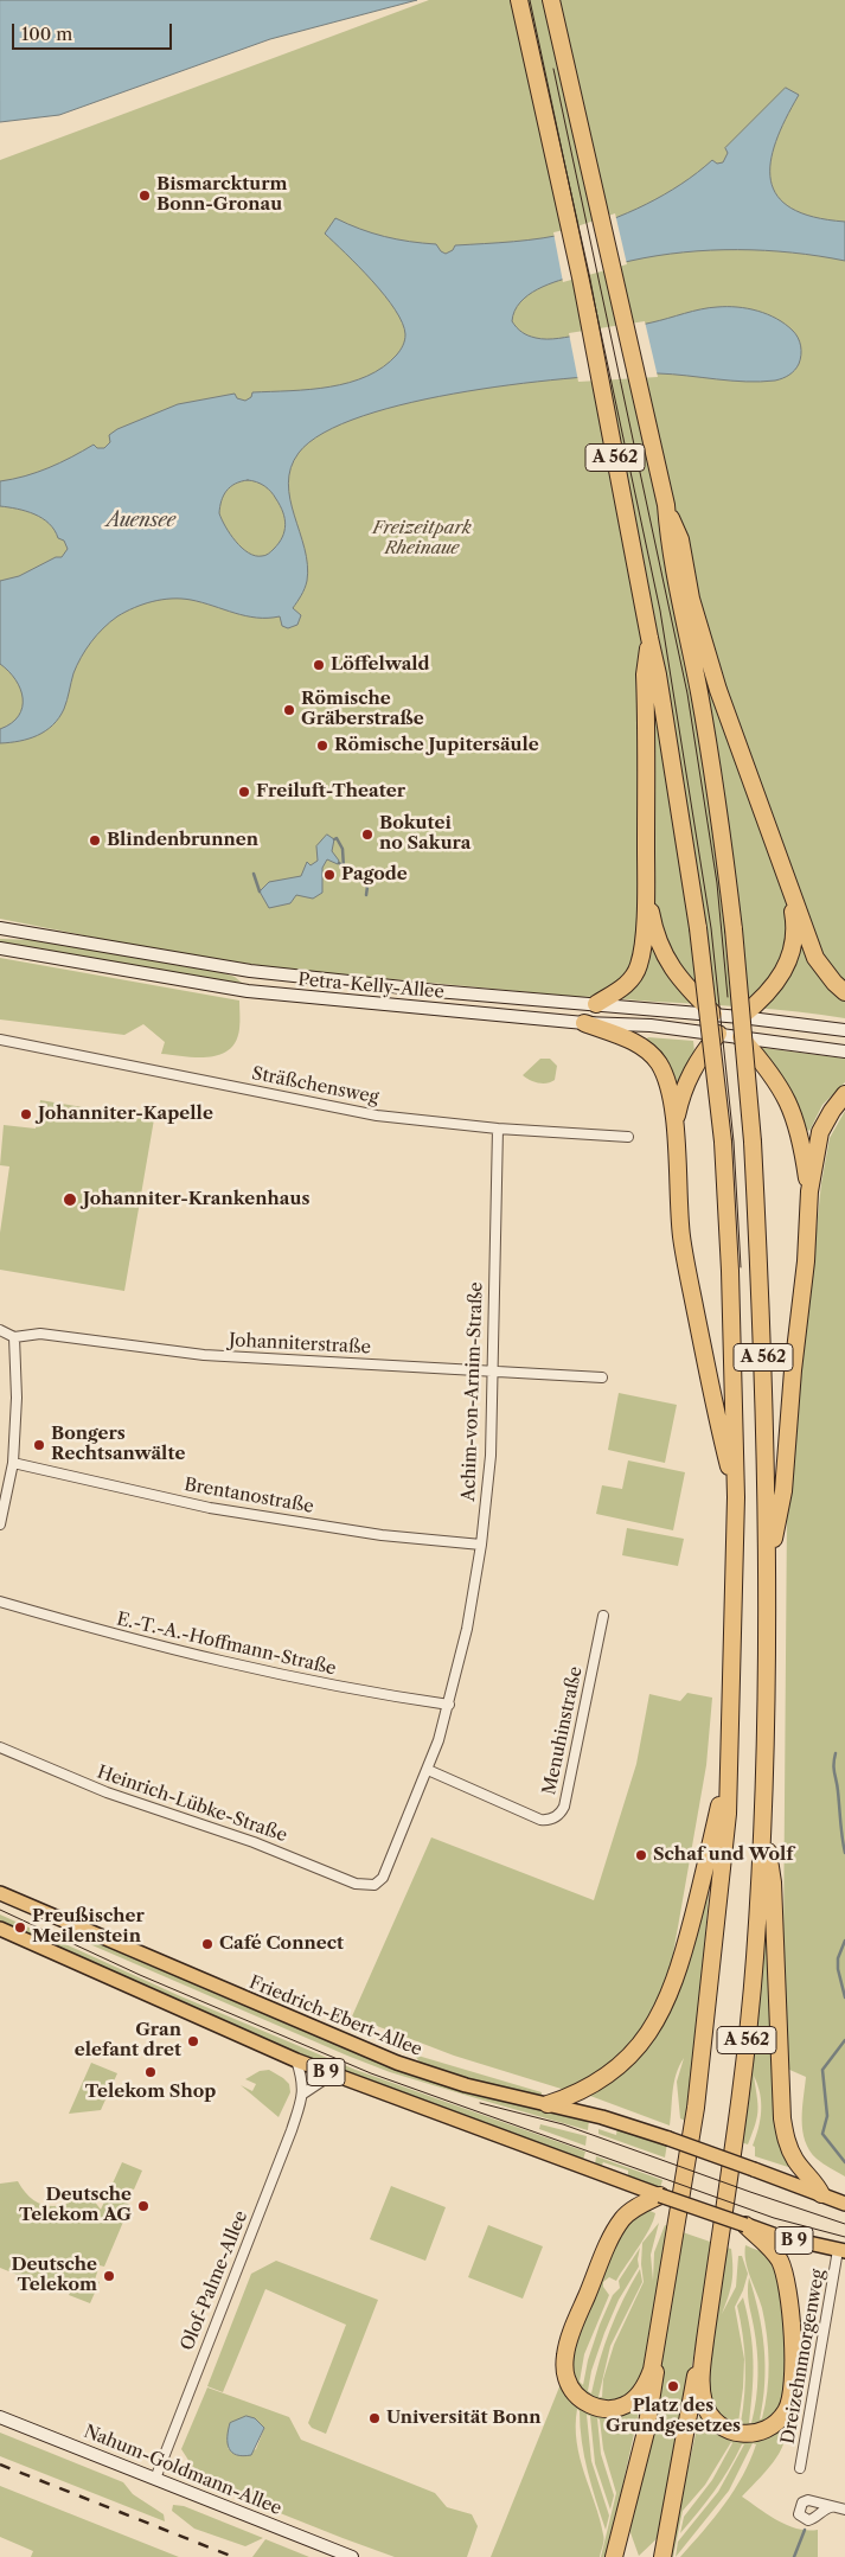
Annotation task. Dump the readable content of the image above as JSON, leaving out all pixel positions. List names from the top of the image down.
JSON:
{
  "streets": {
    "highway": ["A 562"],
    "main road": [
      "Petra-Kelly-Allee",
      "Friedrich-Ebert-Allee",
      "B 9",
      "Nahum-Goldmann-Allee"
    ],
    "street": [
      "Sträßchensweg",
      "Johanniterstraße",
      "Achim-von-Arnim-Straße",
      "Brentanostraße",
      "E.-T.-A.-Hoffmann-Straße",
      "Menuhinstraße",
      "Heinrich-Lübke-Straße",
      "Olof-Palme-Allee",
      "Dreizehnmorgenweg"
    ]
  },
  "crossings": [
    ["Sträßchensweg", "Achim-von-Arnim-Straße"],
    ["Johanniterstraße", "Achim-von-Arnim-Straße"],
    ["Achim-von-Arnim-Straße", "Brentanostraße"],
    ["Achim-von-Arnim-Straße", "E.-T.-A.-Hoffmann-Straße"],
    ["Achim-von-Arnim-Straße", "Menuhinstraße"],
    ["Achim-von-Arnim-Straße", "Heinrich-Lübke-Straße"],
    ["Friedrich-Ebert-Allee", "B 9"],
    ["B 9", "Olof-Palme-Allee"],
    ["B 9", "Dreizehnmorgenweg"],
    ["Olof-Palme-Allee", "Nahum-Goldmann-Allee"]
  ],
  "water": ["Auensee"],
  "parks": ["Freizeitpark Rheinaue"],
  "places": [
    "Bismarckturm Bonn-Gronau",
    "Löffelwald",
    "Römische Gräberstraße",
    "Römische Jupitersäule",
    "Freiluft-Theater",
    "Bokutei no Sakura",
    "Blindenbrunnen",
    "Pagode",
    "Johanniter-Kapelle",
    "Johanniter-Krankenhaus",
    "Bongers Rechtsanwälte",
    "Schaf und Wolf",
    "Preußischer Meilenstein",
    "Café Connect",
    "Gran elefant dret",
    "Telekom Shop",
    "Deutsche Telekom AG",
    "Deutsche Telekom",
    "Platz des Grundgesetzes",
    "Universität Bonn"
  ],
  "scale_bar": "100 m"
}
